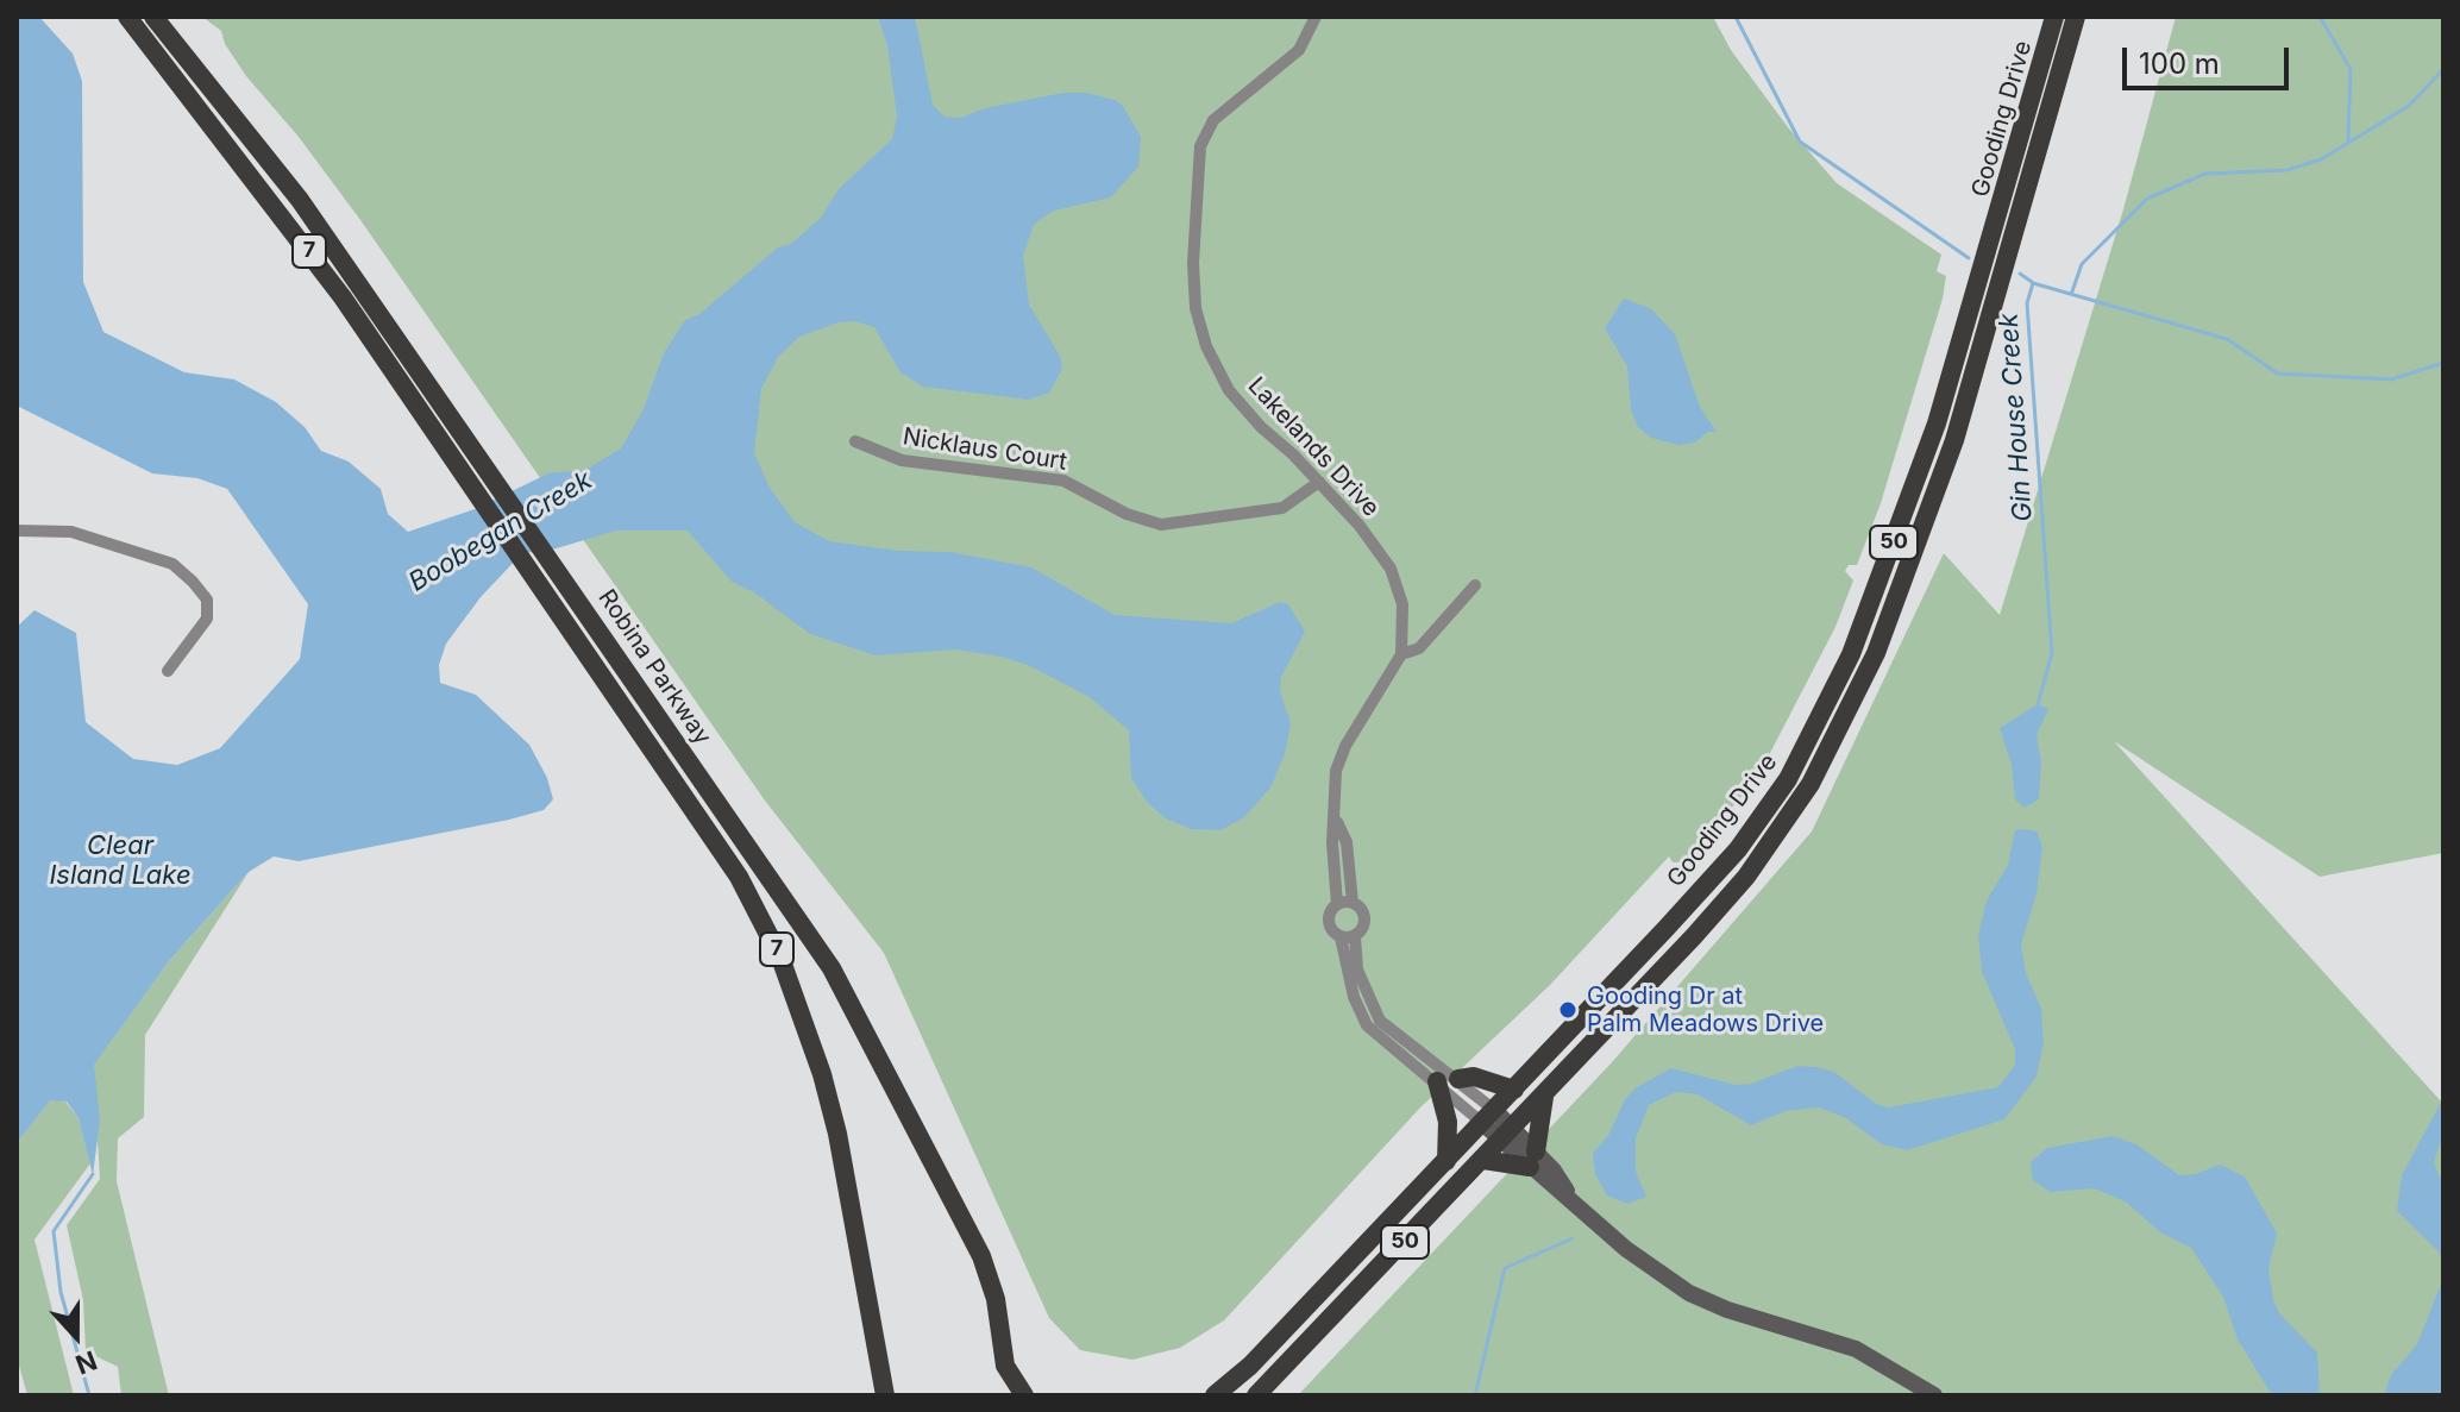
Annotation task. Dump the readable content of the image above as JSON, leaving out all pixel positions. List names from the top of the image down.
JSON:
{
  "streets": {
    "main road": [
      "Gooding Drive",
      "7",
      "50",
      "Robina Parkway"
    ],
    "street": ["Lakelands Drive", "Nicklaus Court"]
  },
  "crossings": [
    ["Lakelands Drive", "Nicklaus Court"]
  ],
  "water": ["Gin House Creek", "Boobegan Creek", "Clear Island Lake"],
  "places": ["Gooding Dr at Palm Meadows Drive"],
  "scale_bar": "100 m",
  "north": "bottom"
}
